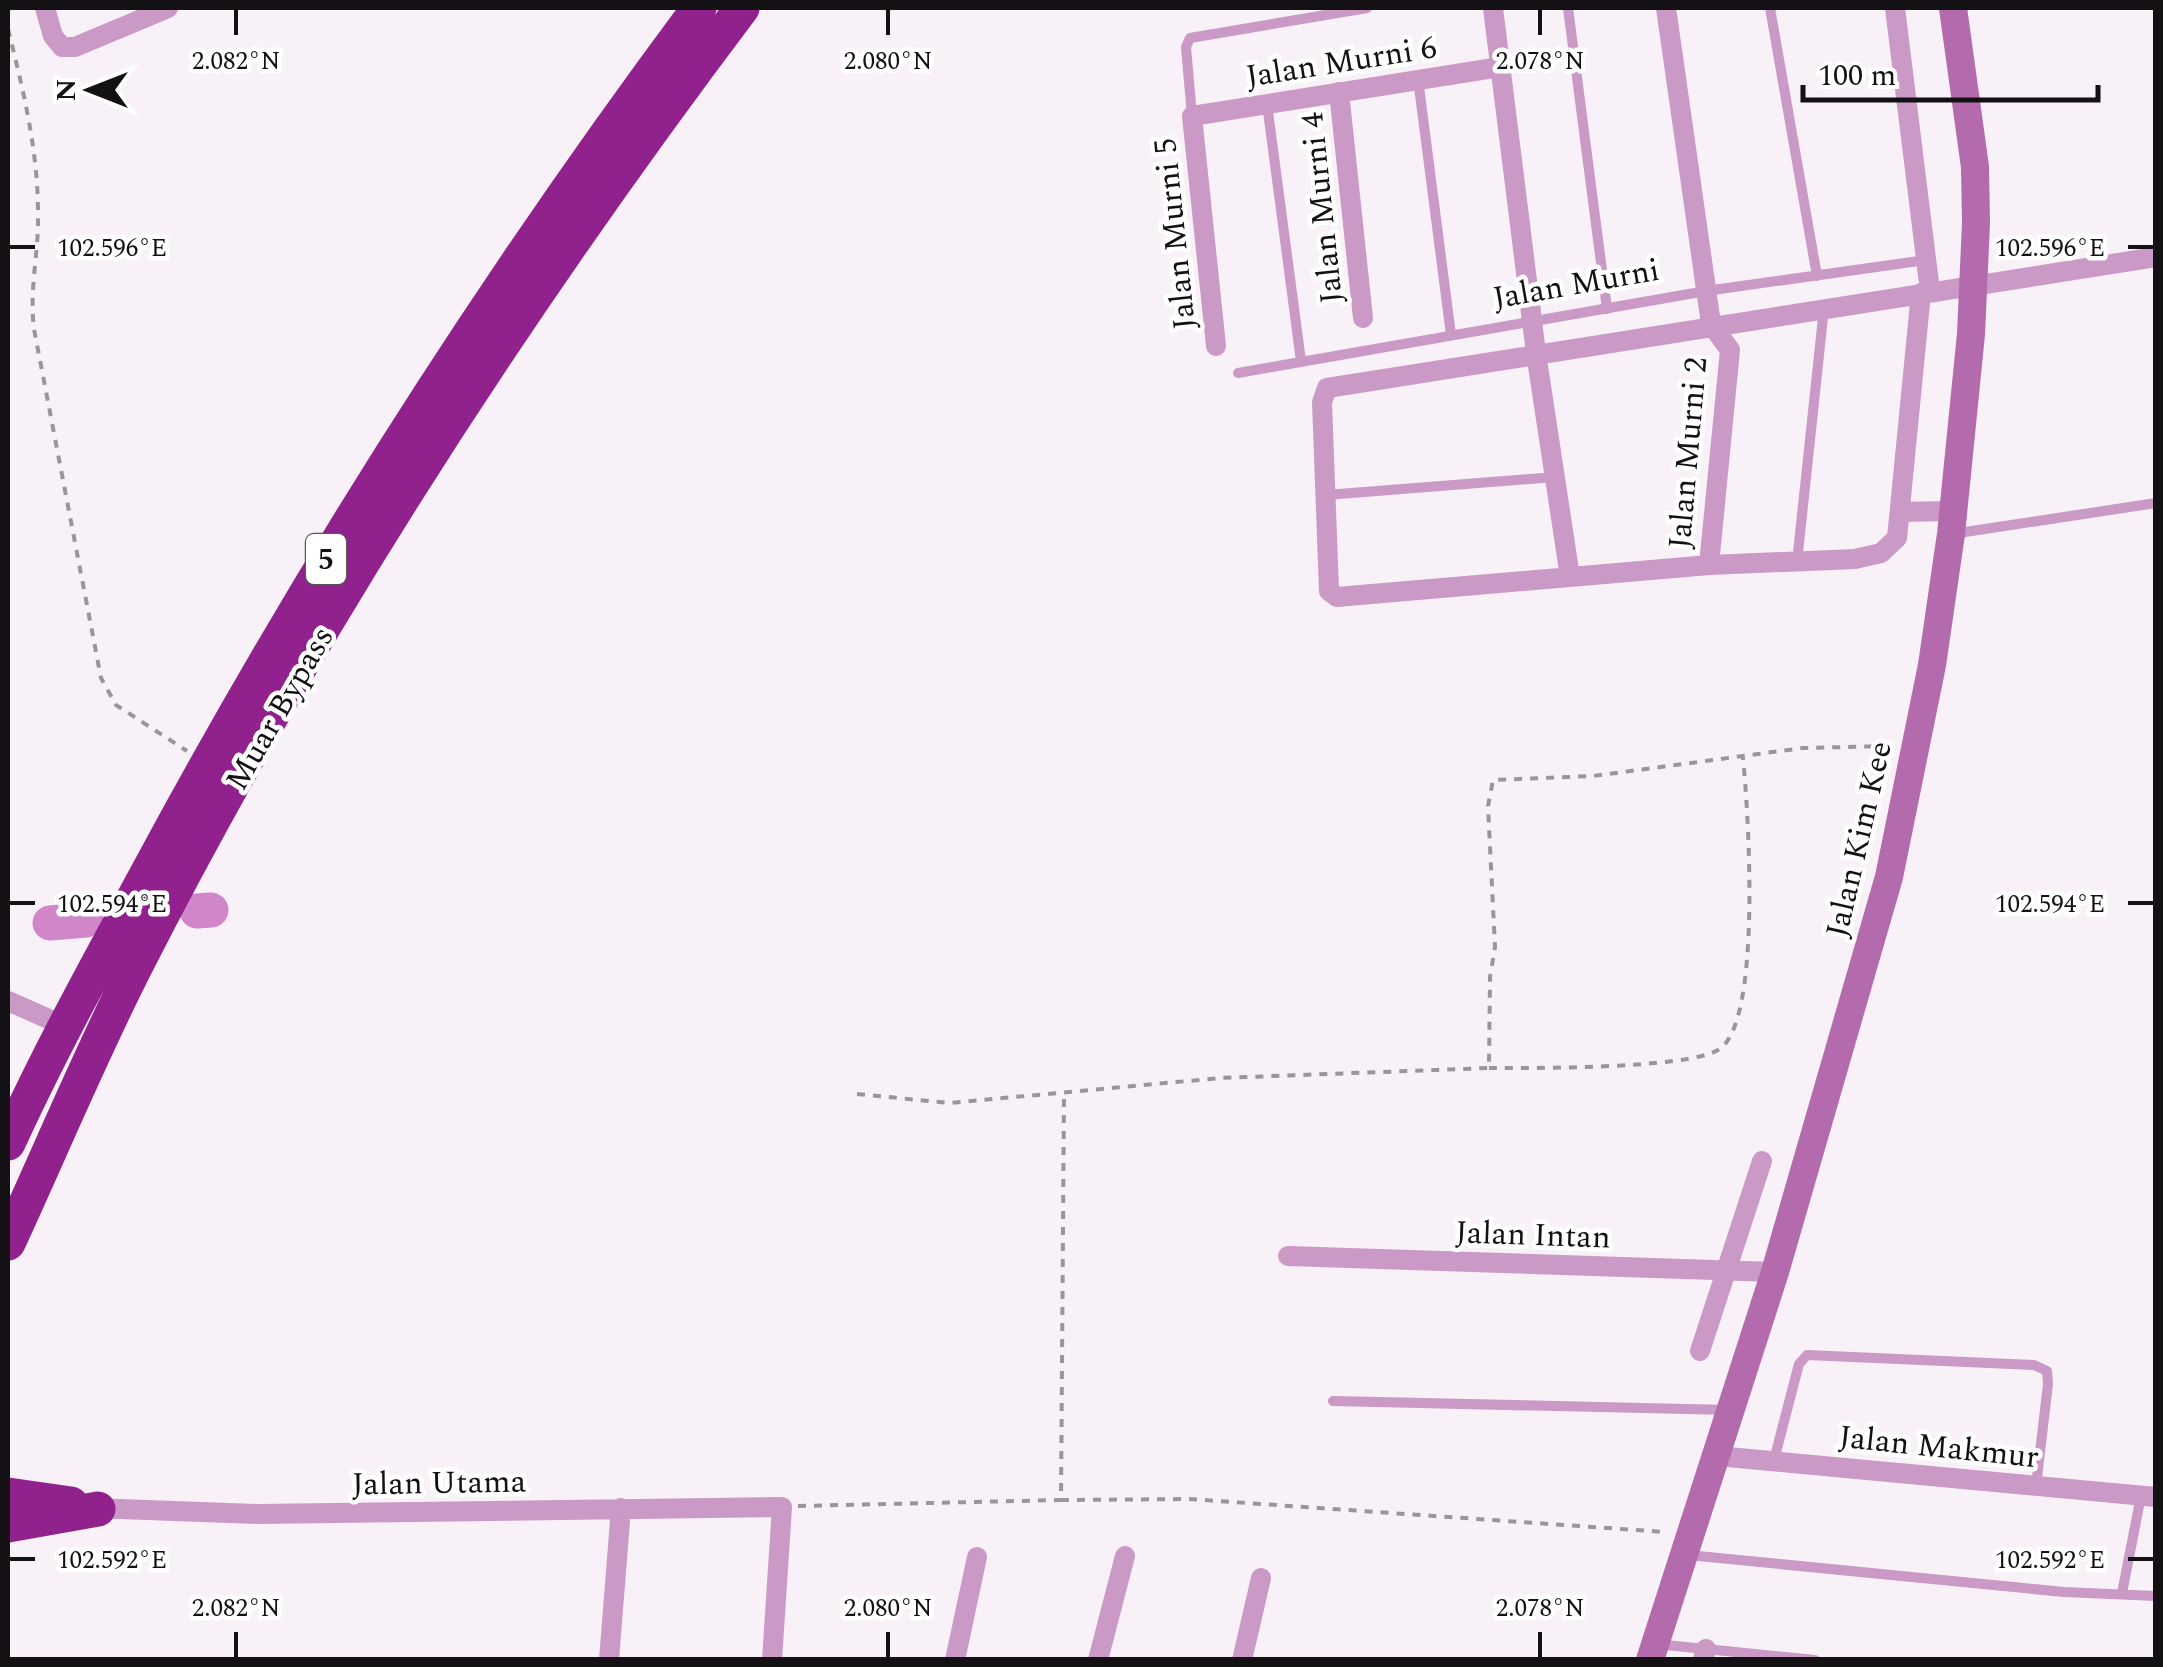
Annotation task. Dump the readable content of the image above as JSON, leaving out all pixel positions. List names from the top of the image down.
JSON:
{
  "streets": {
    "highway": ["5", "Muar Bypass"],
    "street": [
      "Jalan Murni 6",
      "Jalan Murni 4",
      "Jalan Murni 5",
      "Jalan Murni",
      "Jalan Murni 2",
      "Jalan Kim Kee",
      "Jalan Intan",
      "Jalan Makmur",
      "Jalan Utama"
    ]
  },
  "crossings": [
    ["Jalan Murni 6", "Jalan Murni 4"],
    ["Jalan Murni 6", "Jalan Murni 5"],
    ["Jalan Murni", "Jalan Murni 2"],
    ["Jalan Murni", "Jalan Kim Kee"],
    ["Jalan Kim Kee", "Jalan Intan"],
    ["Jalan Kim Kee", "Jalan Makmur"]
  ],
  "scale_bar": "100 m",
  "north": "left",
  "coordinates": [
    "2.082°N",
    "2.080°N",
    "2.078°N",
    "102.596°E",
    "102.594°E",
    "102.592°E"
  ]
}
